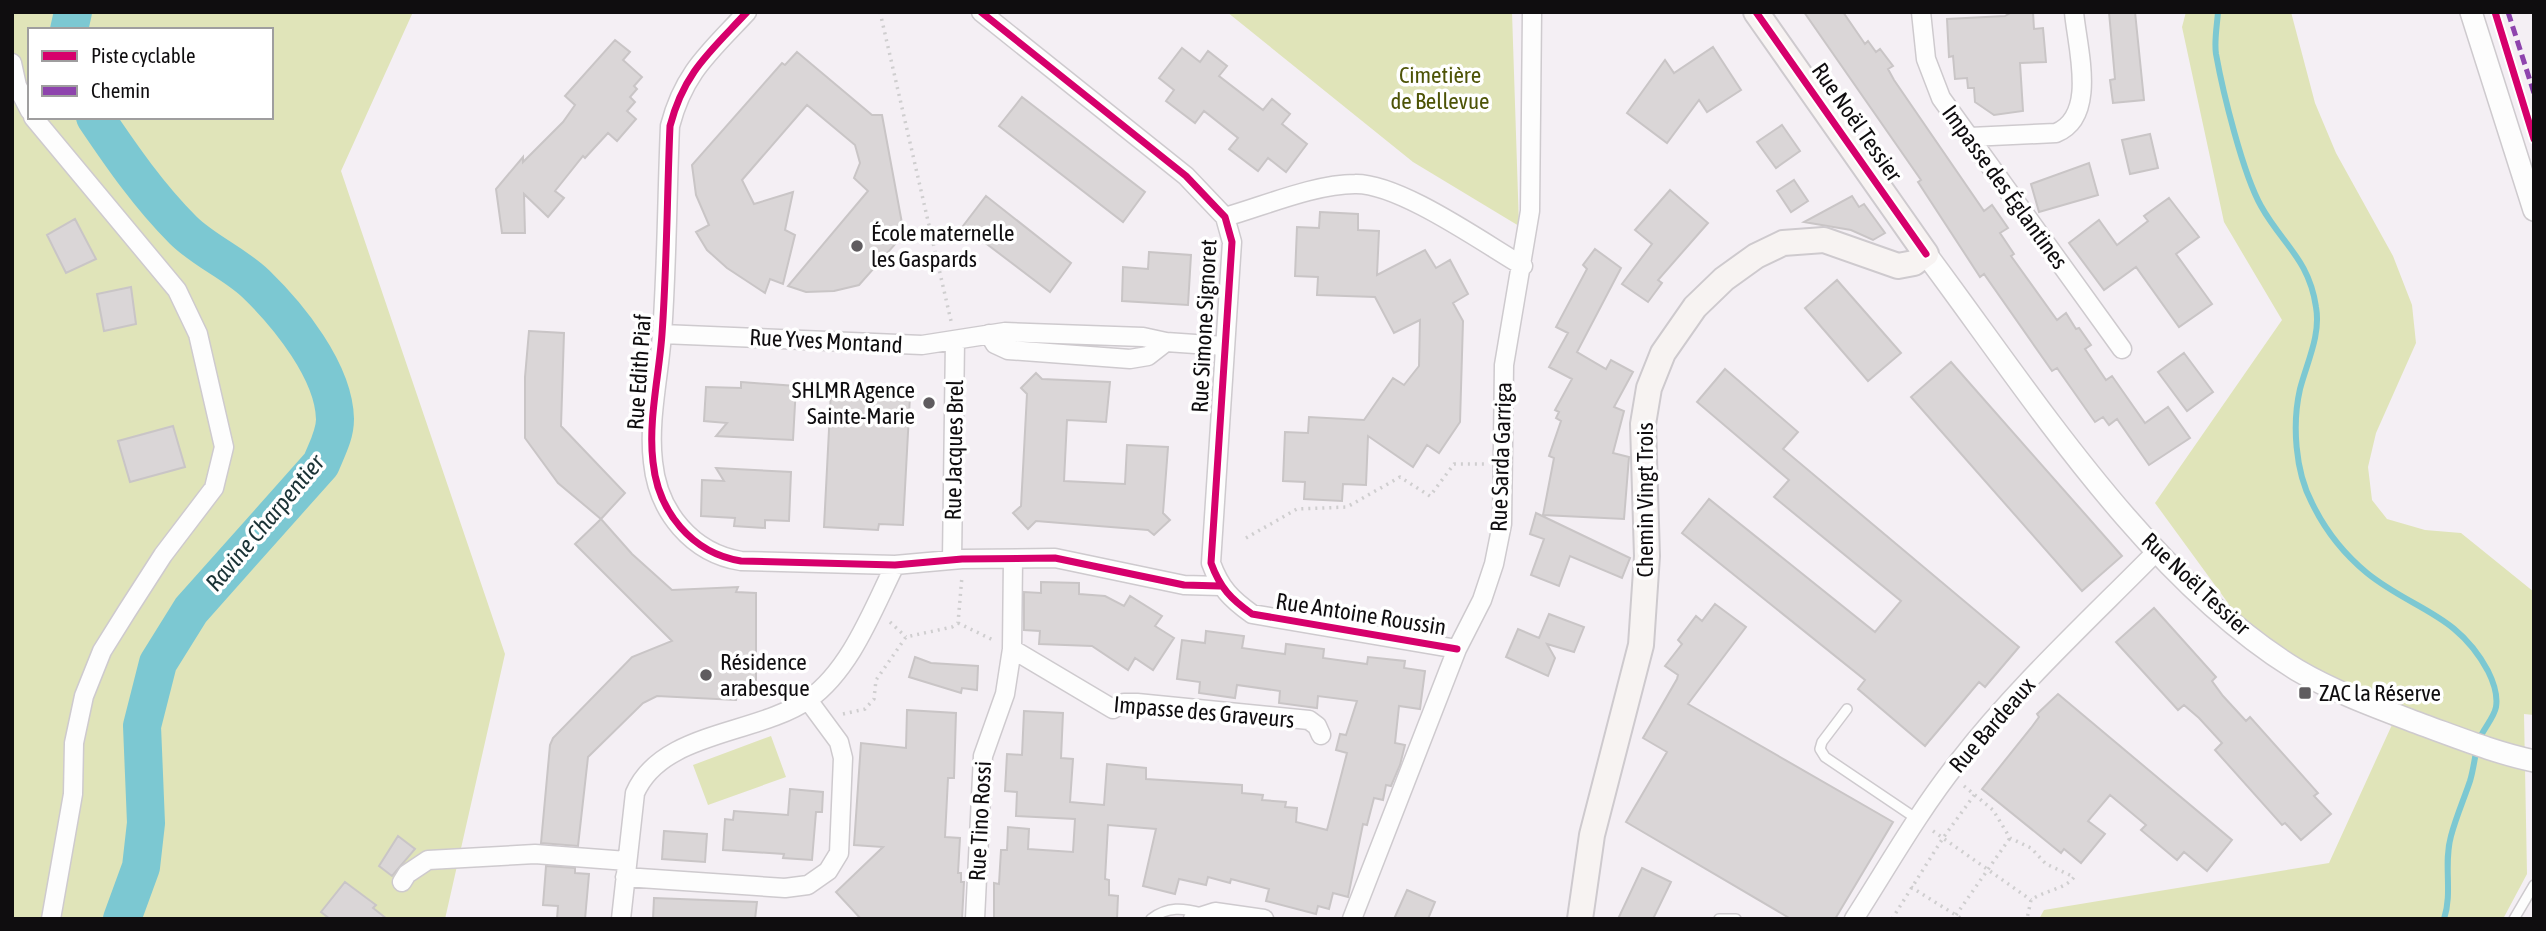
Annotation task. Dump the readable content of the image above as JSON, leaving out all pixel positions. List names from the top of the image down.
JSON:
{
  "streets": {
    "main road": ["Rue Noël Tessier", "Chemin Vingt Trois"],
    "street": [
      "Impasse des Églantines",
      "Rue Simone Signoret",
      "Rue Yves Montand",
      "Rue Edith Piaf",
      "Rue Jacques Brel",
      "Rue Sarda Garriga",
      "Rue Antoine Roussin",
      "Impasse des Graveurs",
      "Rue Bardeaux",
      "Rue Tino Rossi"
    ]
  },
  "crossings": [
    ["Rue Noël Tessier", "Chemin Vingt Trois"],
    ["Rue Noël Tessier", "Rue Bardeaux"],
    ["Rue Simone Signoret", "Rue Yves Montand"],
    ["Rue Simone Signoret", "Rue Antoine Roussin"],
    ["Rue Yves Montand", "Rue Edith Piaf"],
    ["Rue Yves Montand", "Rue Jacques Brel"],
    ["Rue Sarda Garriga", "Rue Antoine Roussin"],
    ["Impasse des Graveurs", "Rue Tino Rossi"]
  ],
  "water": ["Ravine Charpentier"],
  "parks": ["Cimetière de Bellevue"],
  "places": {
    "other": ["École maternelle les Gaspards", "SHLMR Agence Sainte-Marie", "Résidence arabesque"],
    "transit": ["ZAC la Réserve"]
  },
  "legend": ["Piste cyclable", "Chemin"]
}
